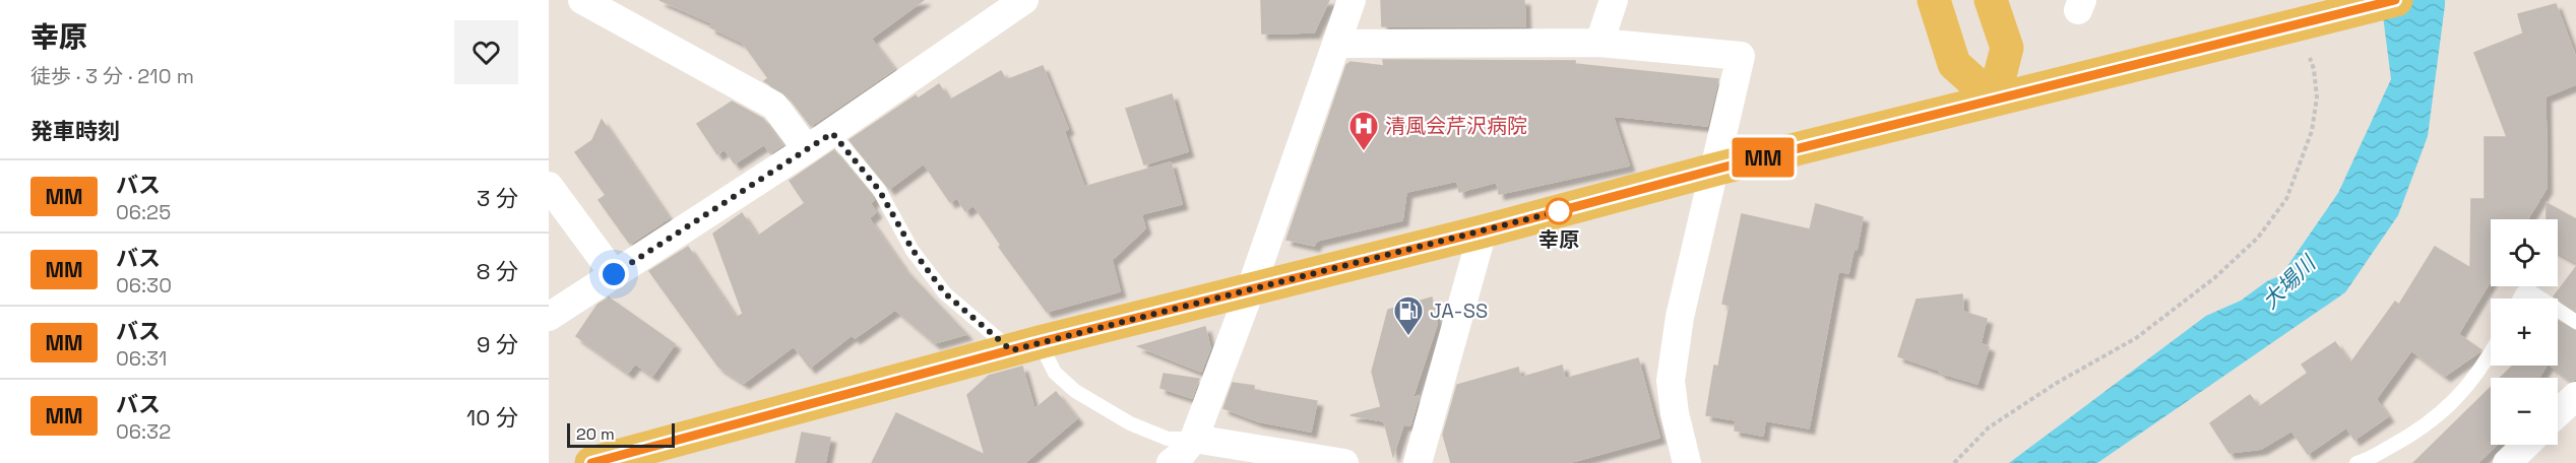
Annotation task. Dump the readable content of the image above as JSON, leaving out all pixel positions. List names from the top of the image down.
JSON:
{
  "water": ["大場川"],
  "places": {
    "hospital": ["清風会芹沢病院"],
    "other": ["幸原"],
    "fuel station": ["JA-SS"]
  },
  "lines": ["bus line MM"],
  "scale_bar": "20 m",
  "page": {
    "heading": [
      ["幸原", "徒歩 · 3 分 · 210 m"],
      "発車時刻"
    ],
    "on_map": "MM",
    "list": [
      {
        "mark": "MM",
        "name": "バス",
        "note": "06:25",
        "value": "3 分"
      },
      {
        "mark": "MM",
        "name": "バス",
        "note": "06:30",
        "value": "8 分"
      },
      {
        "mark": "MM",
        "name": "バス",
        "note": "06:31",
        "value": "9 分"
      },
      {
        "mark": "MM",
        "name": "バス",
        "note": "06:32",
        "value": "10 分"
      }
    ],
    "map_buttons": ["+", "−"],
    "scale": "20 m"
  }
}
